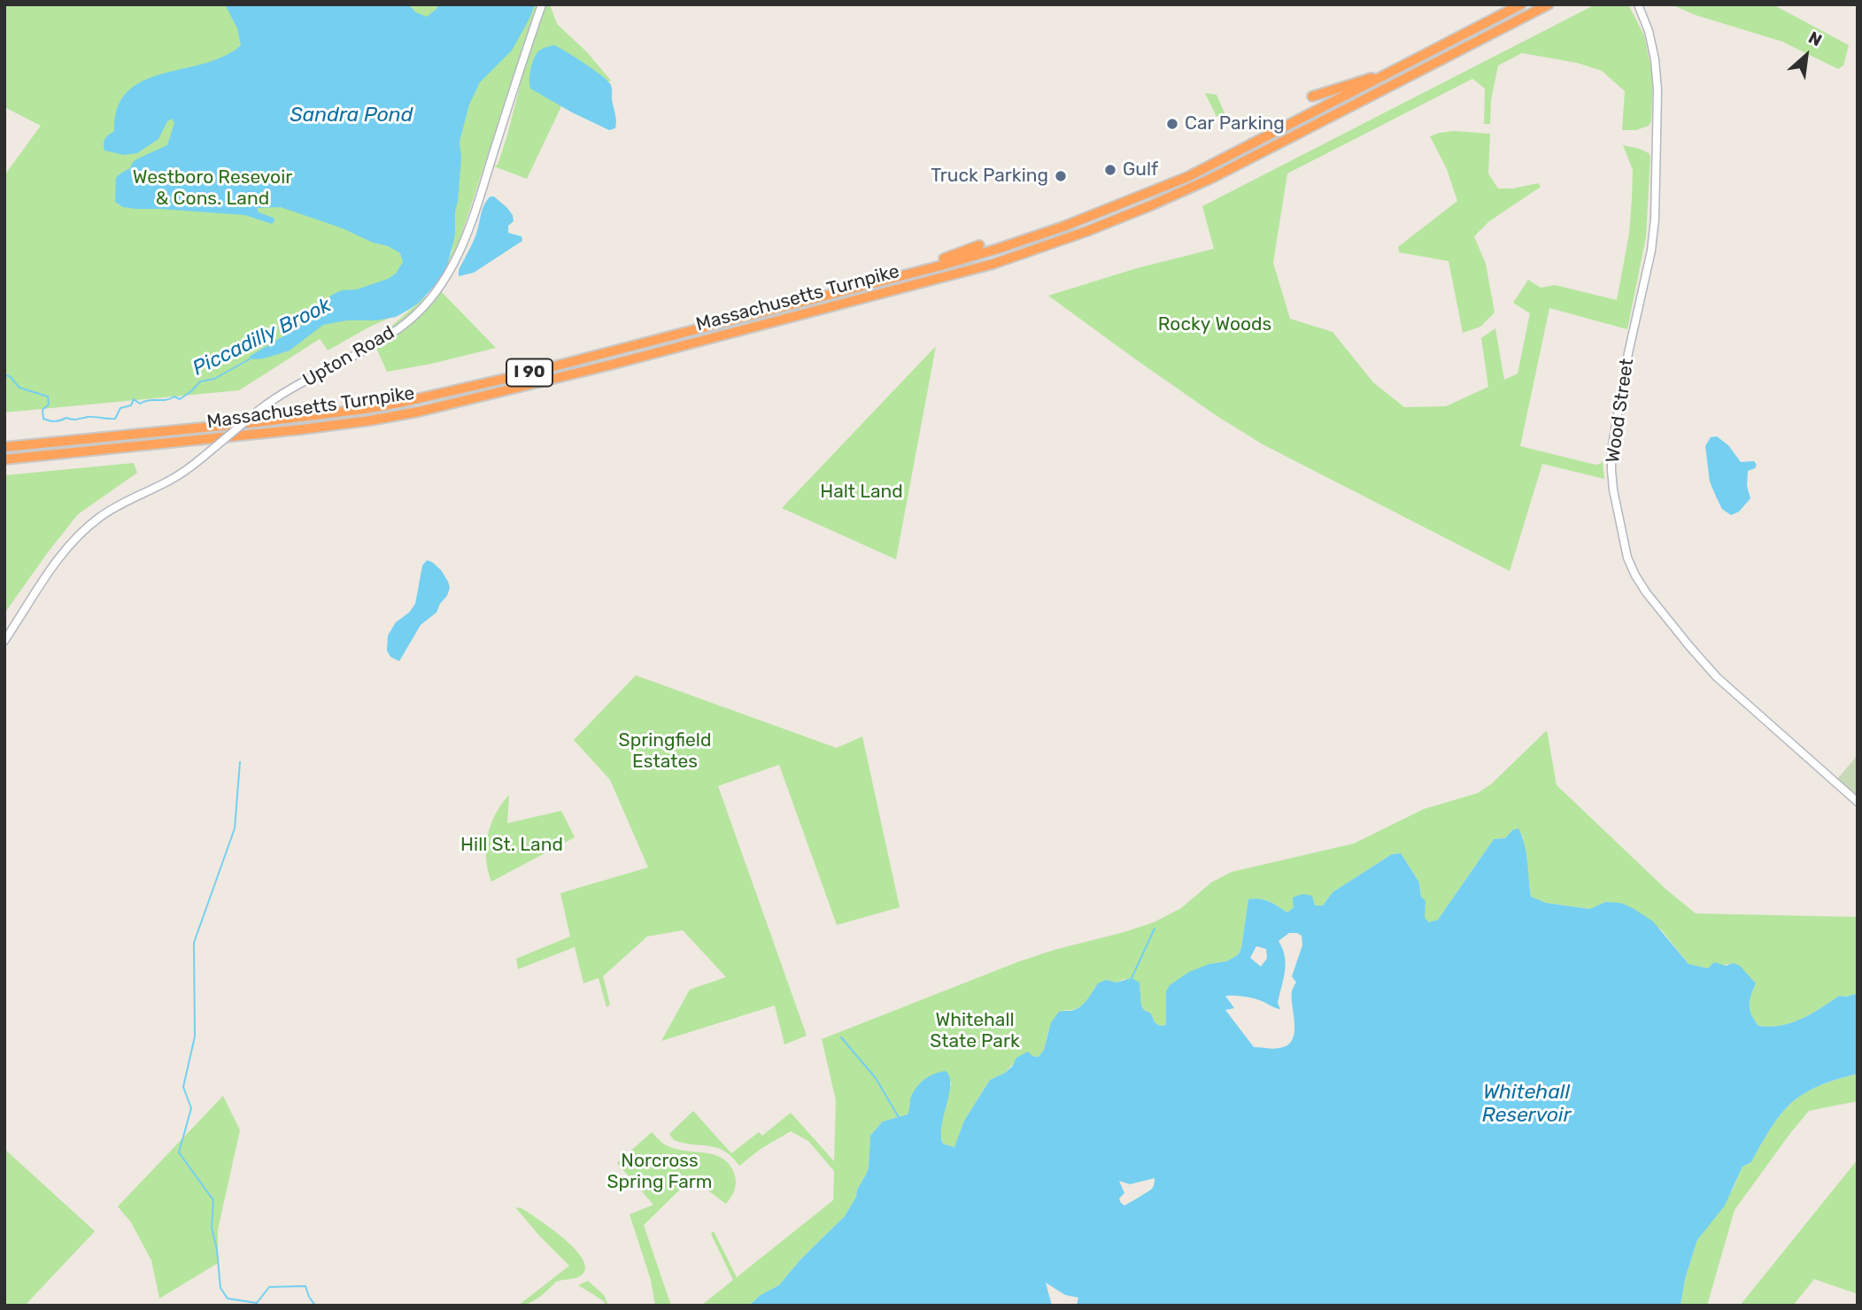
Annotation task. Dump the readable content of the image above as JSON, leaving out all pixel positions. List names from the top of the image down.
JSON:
{
  "streets": {
    "highway": ["Massachusetts Turnpike", "I 90"],
    "main road": ["Upton Road", "Wood Street"]
  },
  "water": ["Sandra Pond", "Piccadilly Brook", "Whitehall Reservoir"],
  "parks": [
    "Westboro Resevoir & Cons. Land",
    "Rocky Woods",
    "Halt Land",
    "Springfield Estates",
    "Hill St. Land",
    "Whitehall State Park",
    "Norcross Spring Farm"
  ],
  "places": ["Car Parking", "Gulf", "Truck Parking"],
  "north": "top right"
}
